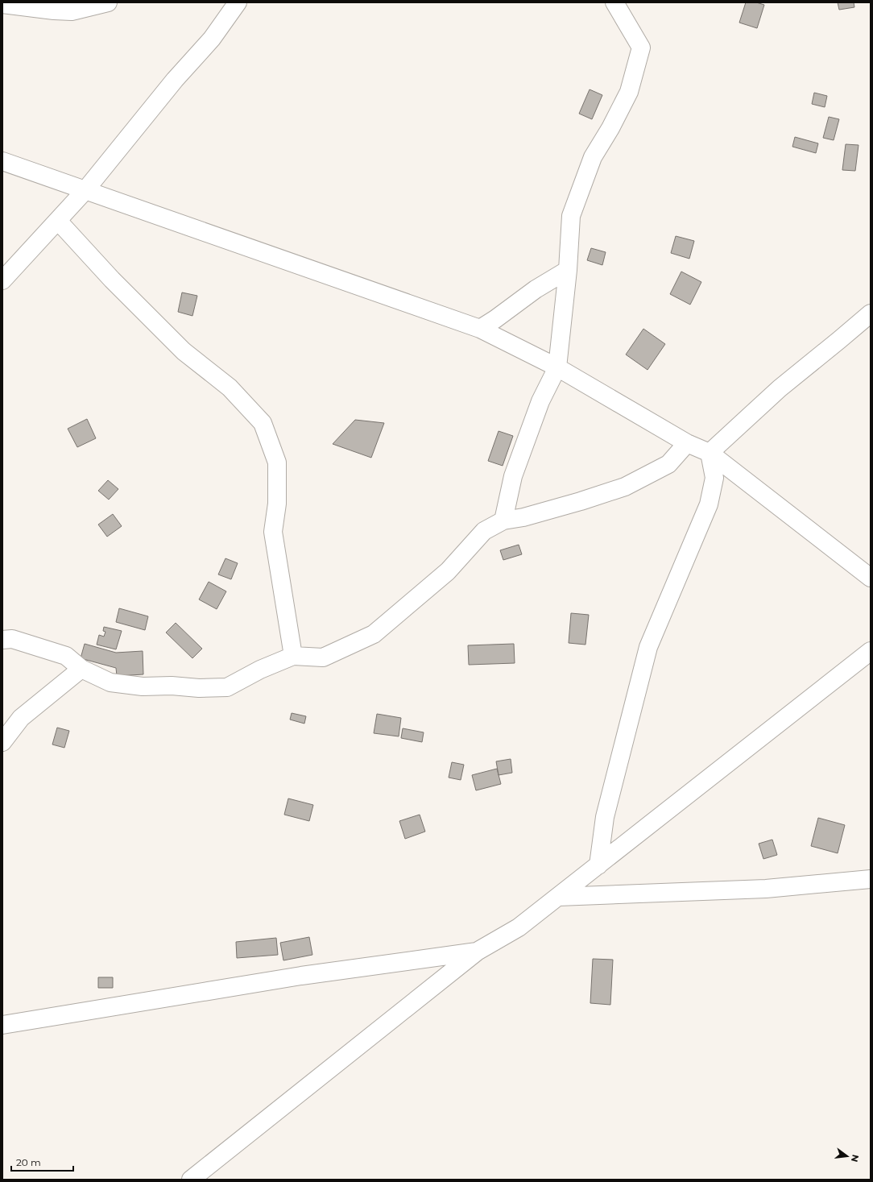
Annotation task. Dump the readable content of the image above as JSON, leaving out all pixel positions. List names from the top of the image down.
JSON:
{
  "scale_bar": "20 m",
  "north": "right"
}
